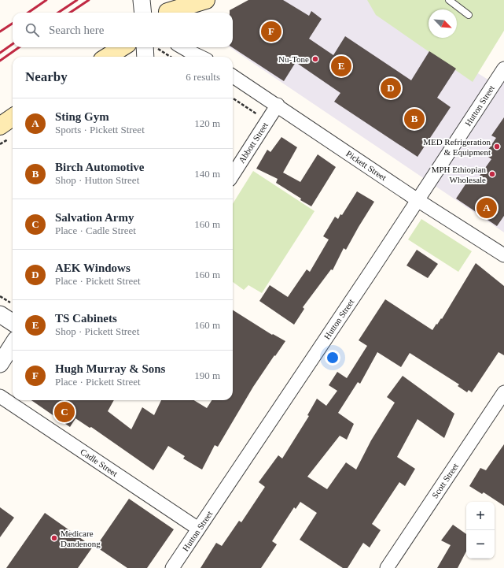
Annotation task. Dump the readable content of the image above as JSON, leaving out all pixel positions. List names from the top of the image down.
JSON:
{
  "streets": {
    "street": [
      "Hutton Street",
      "Abbott Street",
      "Pickett Street",
      "Cadle Street",
      "Scott Street"
    ]
  },
  "crossings": [
    ["Hutton Street", "Pickett Street"],
    ["Hutton Street", "Cadle Street"],
    ["Abbott Street", "Pickett Street"]
  ],
  "places": [
    "Nu-Tone",
    "MED Refrigeration & Equipment",
    "MPH Ethiopian Wholesale",
    "Medicare Dandenong"
  ],
  "north": "bottom right",
  "page": {
    "search": "Search here",
    "pins": [
      "F",
      "E",
      "D",
      "B",
      "A",
      "C"
    ],
    "heading": ["Nearby", "6 results"],
    "list": [
      {
        "mark": "A",
        "name": "Sting Gym",
        "note": "Sports · Pickett Street",
        "value": "120 m"
      },
      {
        "mark": "B",
        "name": "Birch Automotive",
        "note": "Shop · Hutton Street",
        "value": "140 m"
      },
      {
        "mark": "C",
        "name": "Salvation Army",
        "note": "Place · Cadle Street",
        "value": "160 m"
      },
      {
        "mark": "D",
        "name": "AEK Windows",
        "note": "Place · Pickett Street",
        "value": "160 m"
      },
      {
        "mark": "E",
        "name": "TS Cabinets",
        "note": "Shop · Pickett Street",
        "value": "160 m"
      },
      {
        "mark": "F",
        "name": "Hugh Murray & Sons",
        "note": "Place · Pickett Street",
        "value": "190 m"
      }
    ],
    "map_buttons": ["+", "−"]
  }
}
